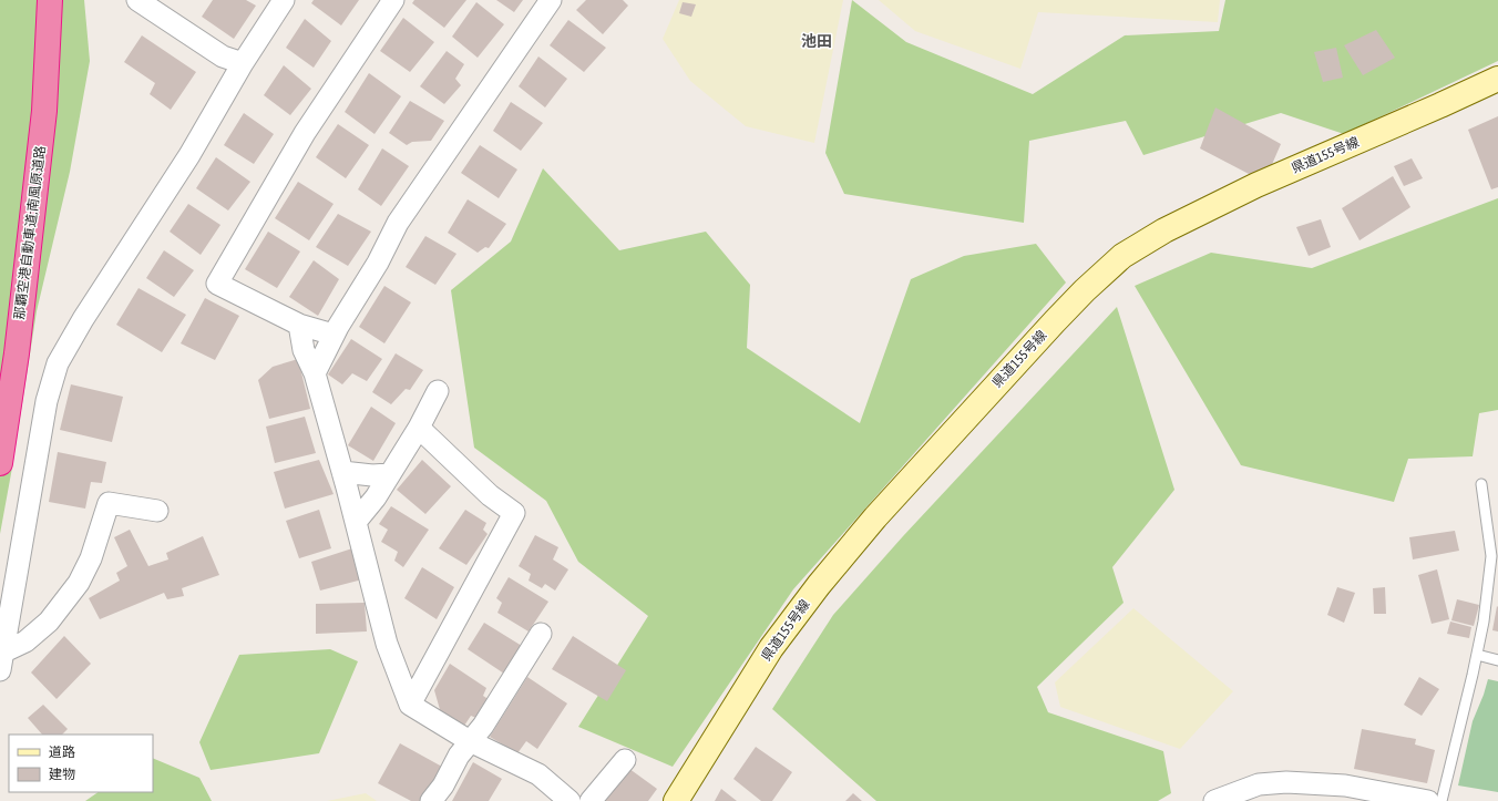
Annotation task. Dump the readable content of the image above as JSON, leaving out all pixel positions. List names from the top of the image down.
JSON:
{
  "streets": {
    "highway": ["那覇空港自動車道;南風原道路"],
    "main road": ["県道155号線"]
  },
  "districts": ["池田"],
  "legend": ["道路", "建物"]
}
